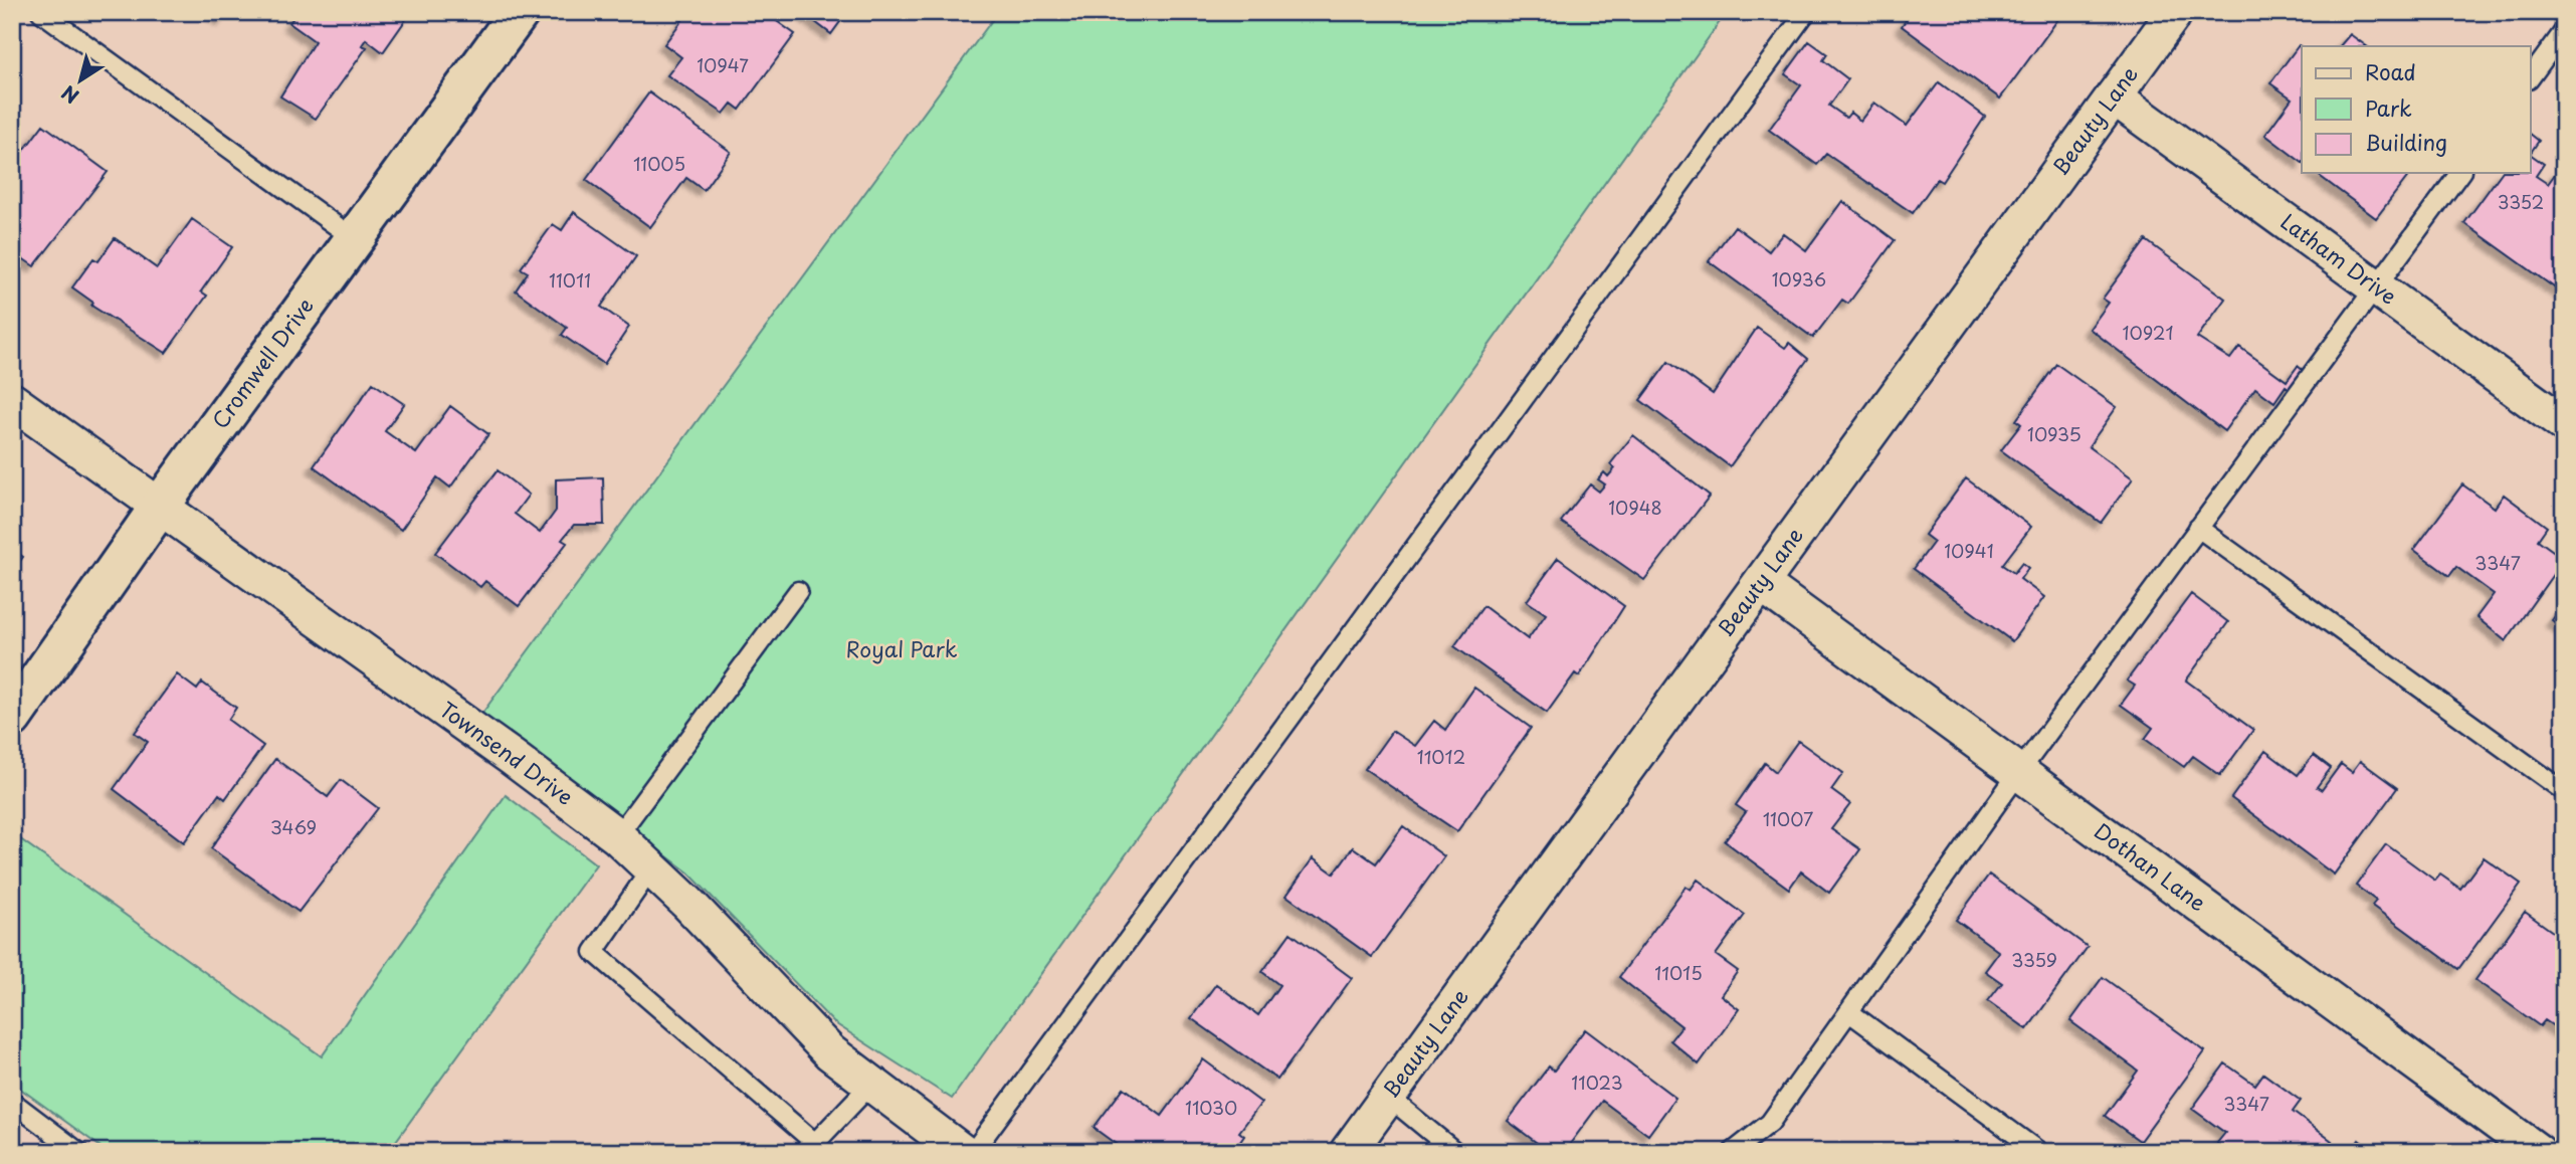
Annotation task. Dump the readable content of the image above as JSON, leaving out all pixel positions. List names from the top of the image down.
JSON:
{
  "streets": {
    "street": [
      "Beauty Lane",
      "Latham Drive",
      "Cromwell Drive",
      "Townsend Drive",
      "Dothan Lane"
    ]
  },
  "crossings": [
    ["Beauty Lane", "Latham Drive"],
    ["Beauty Lane", "Dothan Lane"],
    ["Cromwell Drive", "Townsend Drive"]
  ],
  "parks": ["Royal Park"],
  "house_numbers": [
    "10947",
    "11005",
    "3352",
    "10936",
    "11011",
    "10921",
    "10935",
    "10948",
    "10941",
    "3347",
    "11012",
    "11007",
    "3469",
    "3359",
    "11015",
    "11023",
    "3347",
    "11030"
  ],
  "legend": ["Road", "Park", "Building"],
  "north": "bottom left"
}
